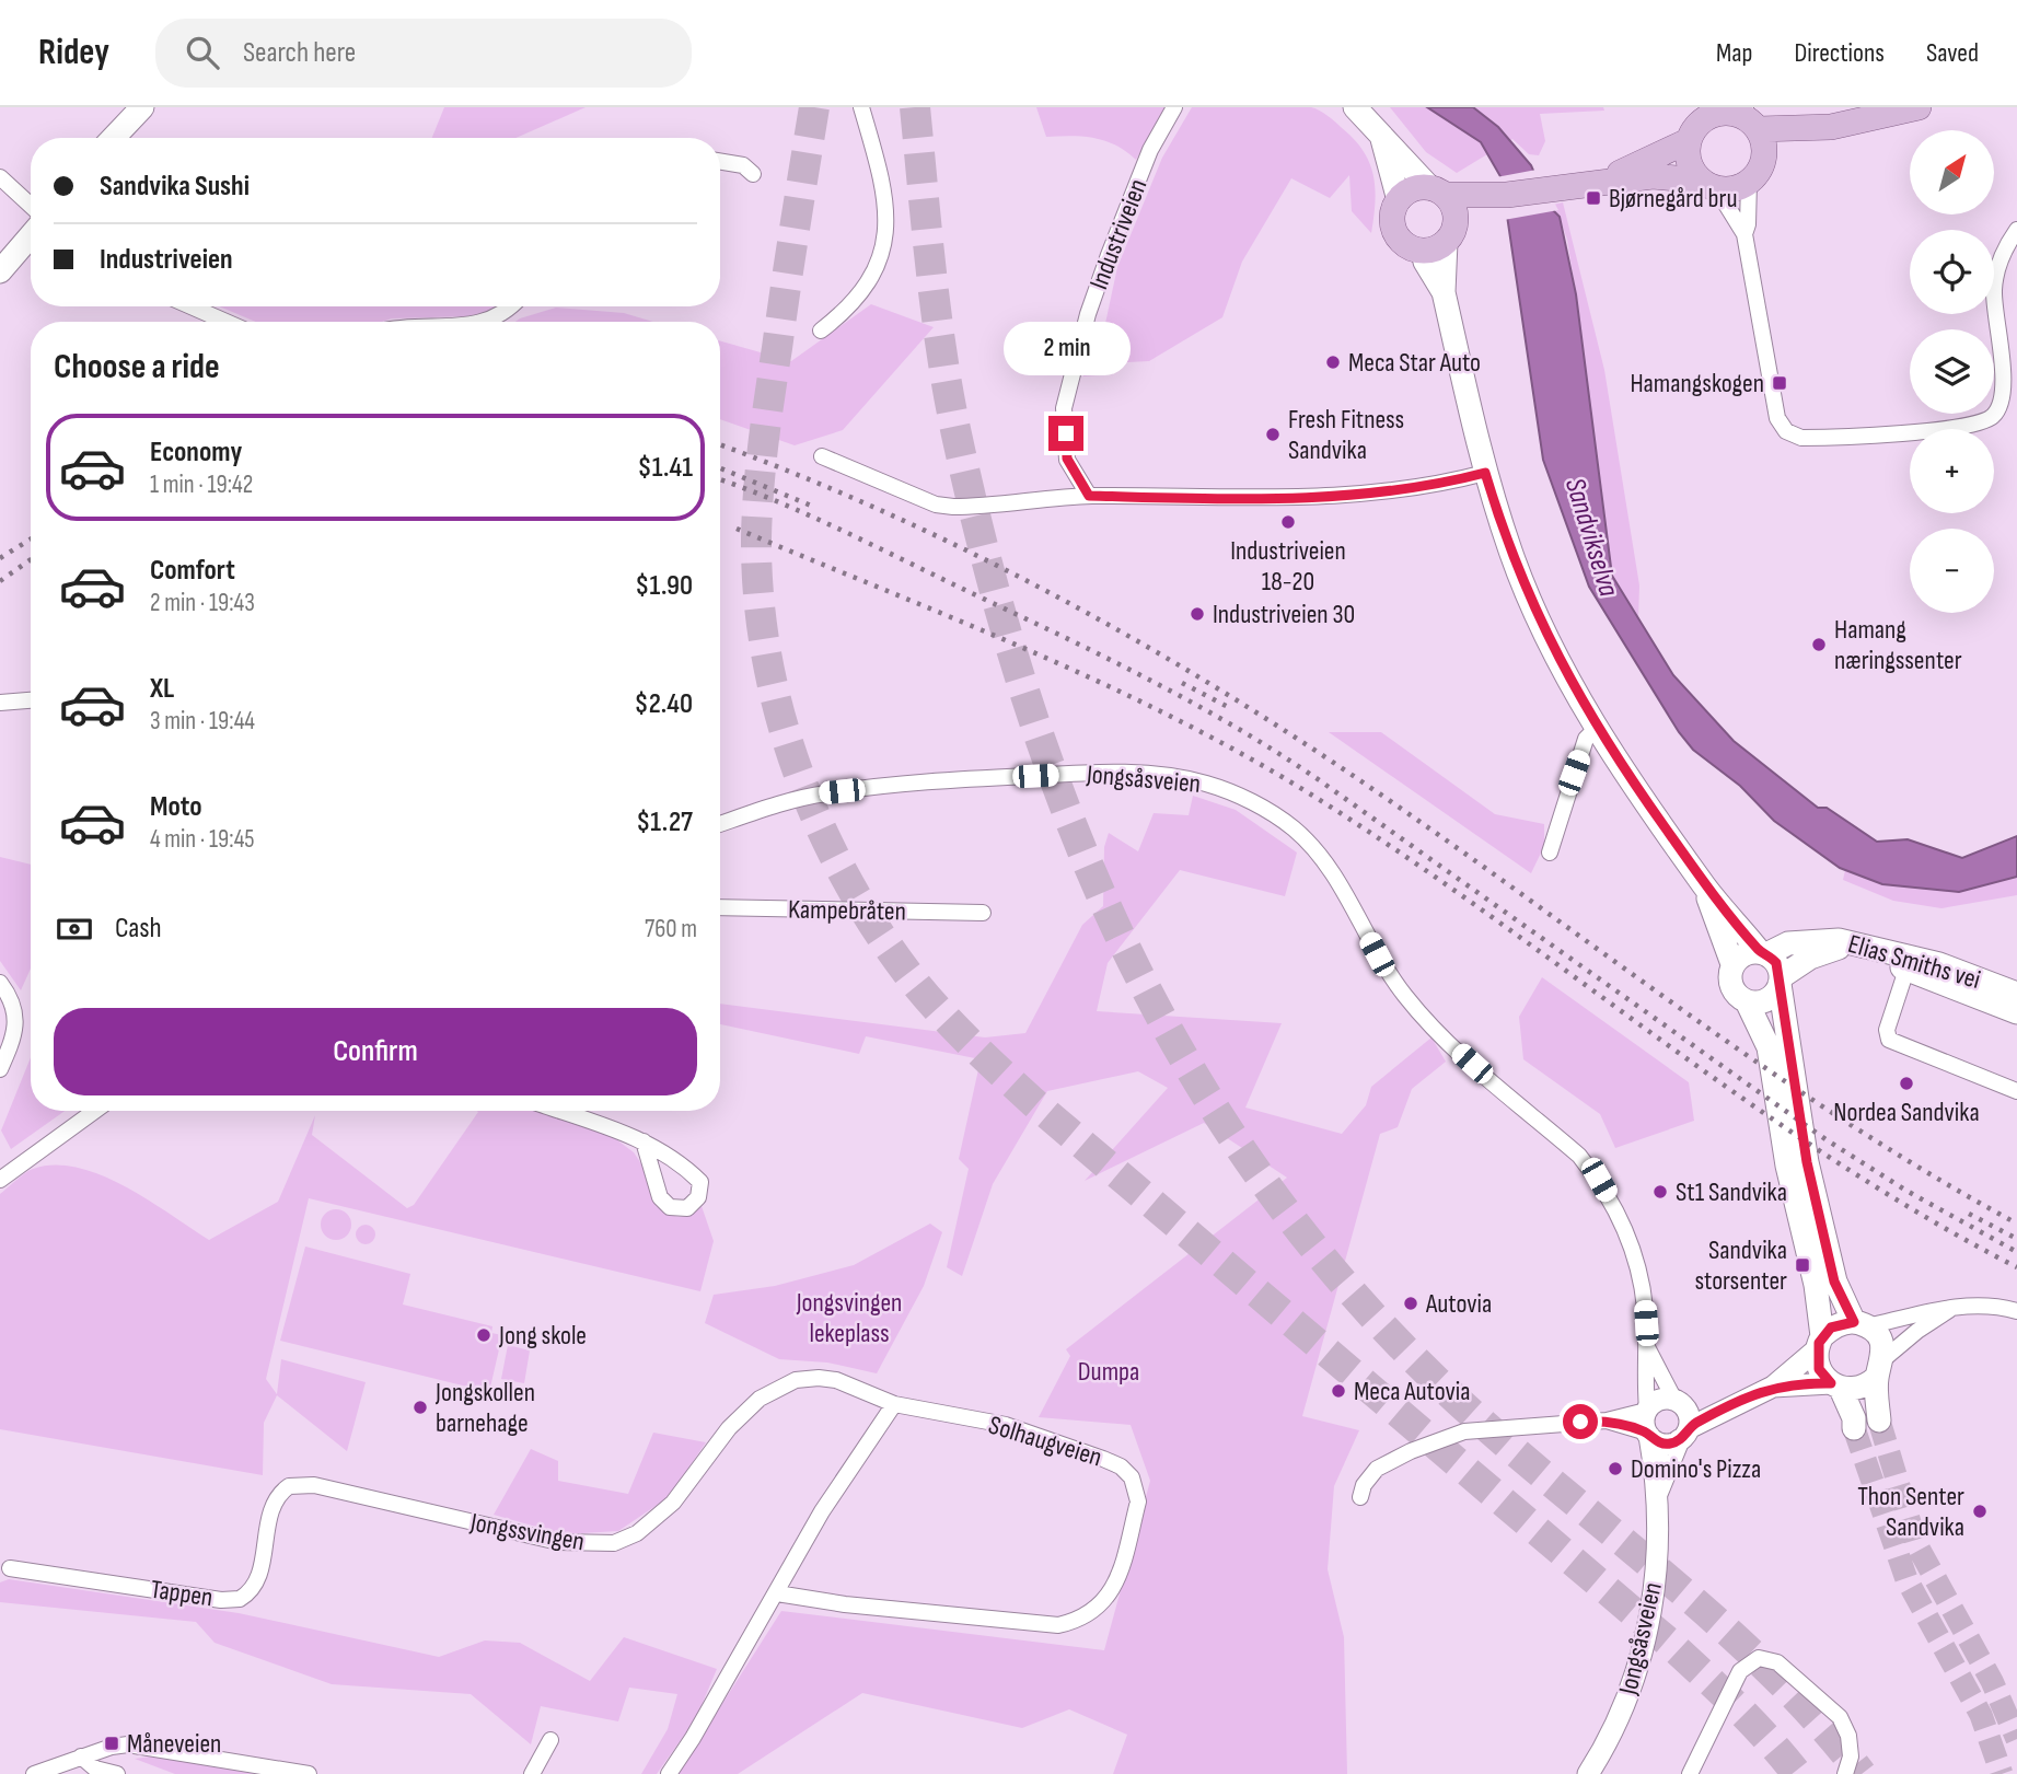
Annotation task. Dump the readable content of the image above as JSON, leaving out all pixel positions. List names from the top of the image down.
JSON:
{
  "streets": {
    "main road": ["Elias Smiths vei"],
    "street": [
      "Industriveien",
      "Jongsåsveien",
      "Kampebråten",
      "Solhaugveien",
      "Jongssvingen",
      "Tappen"
    ]
  },
  "crossings": [
    ["Solhaugveien", "Jongssvingen"],
    ["Jongssvingen", "Tappen"]
  ],
  "water": ["Sandvikselva"],
  "parks": ["Jongsvingen lekeplass", "Dumpa"],
  "places": {
    "transit": [
      "Bjørnegård bru",
      "Hamangskogen",
      "Sandvika storsenter",
      "Måneveien"
    ],
    "other": [
      "Meca Star Auto",
      "Fresh Fitness Sandvika",
      "Industriveien 18-20",
      "Industriveien 30",
      "Hamang næringssenter",
      "Nordea Sandvika",
      "St1 Sandvika",
      "Autovia",
      "Jong skole",
      "Meca Autovia",
      "Jongskollen barnehage",
      "Domino's Pizza",
      "Thon Senter Sandvika"
    ]
  },
  "north": "top right",
  "page": {
    "header": "Ridey",
    "search": "Search here",
    "nav": ["Map", "Directions", "Saved"],
    "map_buttons": ["+", "−"],
    "banner": ["Sandvika Sushi", "Industriveien"],
    "bubble": "2 min",
    "heading": "Choose a ride",
    "list": [
      {
        "name": "Economy",
        "note": "1 min · 19:42",
        "value": "$1.41"
      },
      {
        "name": "Comfort",
        "note": "2 min · 19:43",
        "value": "$1.90"
      },
      {
        "name": "XL",
        "note": "3 min · 19:44",
        "value": "$2.40"
      },
      {
        "name": "Moto",
        "note": "4 min · 19:45",
        "value": "$1.27"
      }
    ],
    "pay": ["Cash", "760 m"],
    "buttons": "Confirm"
  }
}
